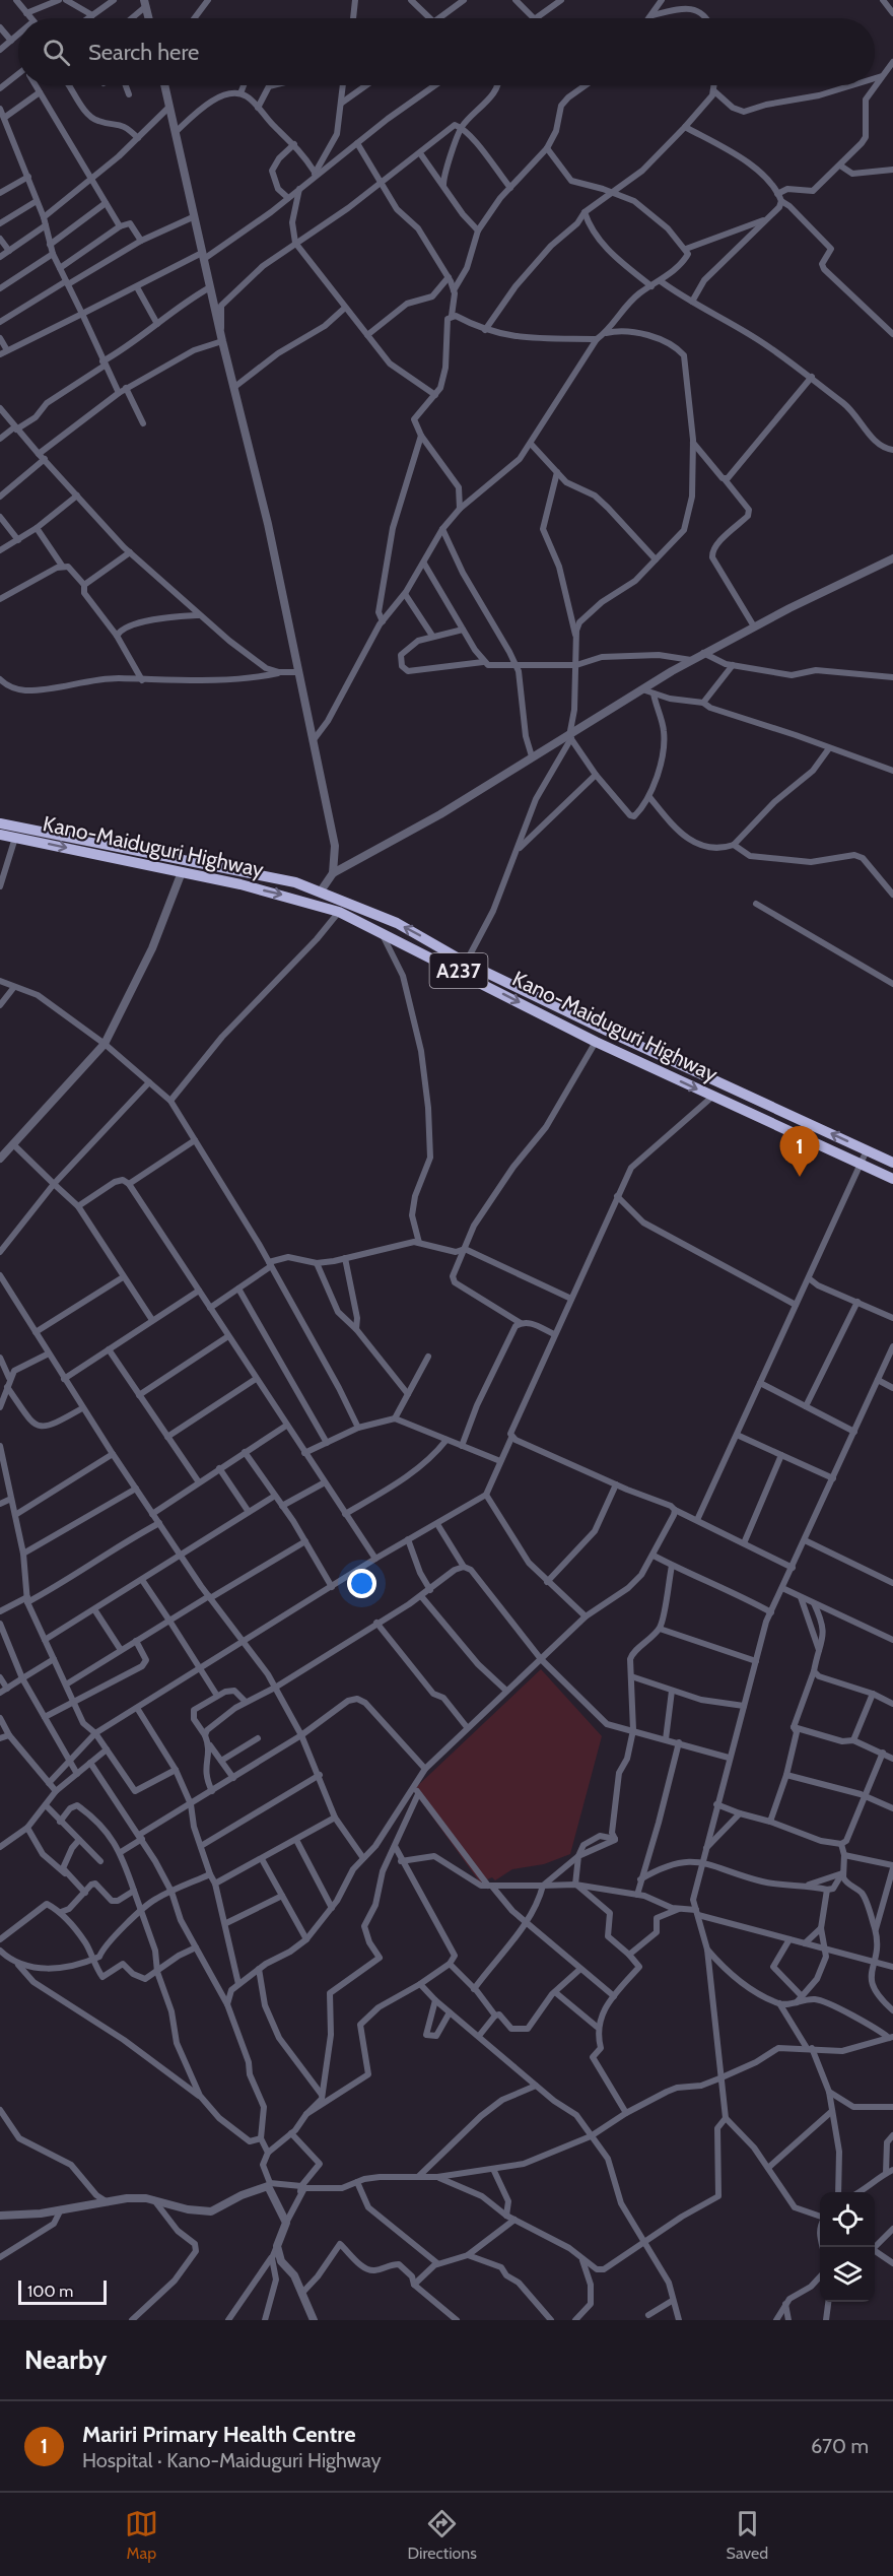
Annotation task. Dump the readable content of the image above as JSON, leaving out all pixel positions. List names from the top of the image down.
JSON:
{
  "streets": {
    "highway": ["Kano-Maiduguri Highway", "A237"]
  },
  "scale_bar": "100 m",
  "page": {
    "search": "Search here",
    "pins": "1",
    "scale": "100 m",
    "heading": "Nearby",
    "list": [
      {
        "mark": "1",
        "name": "Mariri Primary Health Centre",
        "note": "Hospital · Kano-Maiduguri Highway",
        "value": "670 m"
      }
    ],
    "nav": ["Map", "Directions", "Saved"]
  }
}
